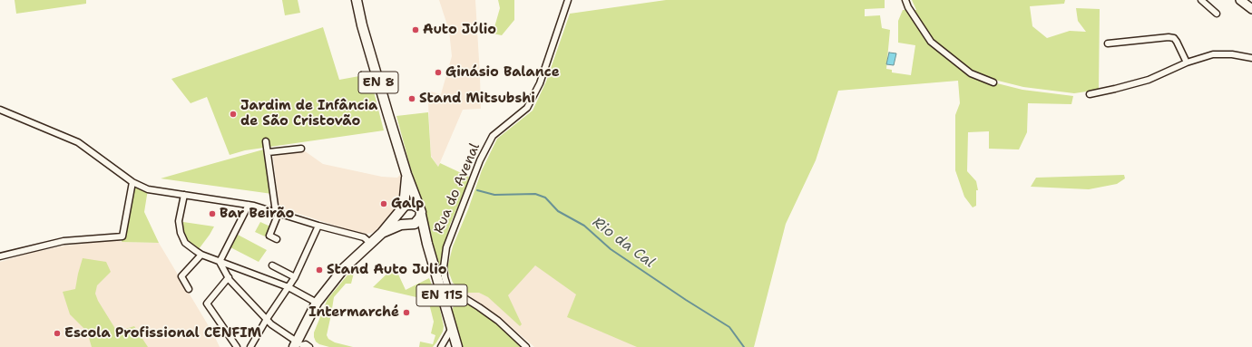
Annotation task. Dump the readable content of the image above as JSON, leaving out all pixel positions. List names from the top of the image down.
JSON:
{
  "streets": {
    "main road": ["EN 8", "EN 115"],
    "street": ["Rua do Avenal"]
  },
  "crossings": [
    ["EN 8", "EN 115"],
    ["Rua do Avenal", "EN 115"]
  ],
  "water": ["Rio da Cal"],
  "places": [
    "Auto Júlio",
    "Ginásio Balance",
    "Stand Mitsubshi",
    "Jardim de Infância de São Cristovão",
    "Galp",
    "Bar Beirão",
    "Stand Auto Julio",
    "Intermarché",
    "Escola Profissional CENFIM"
  ]
}
